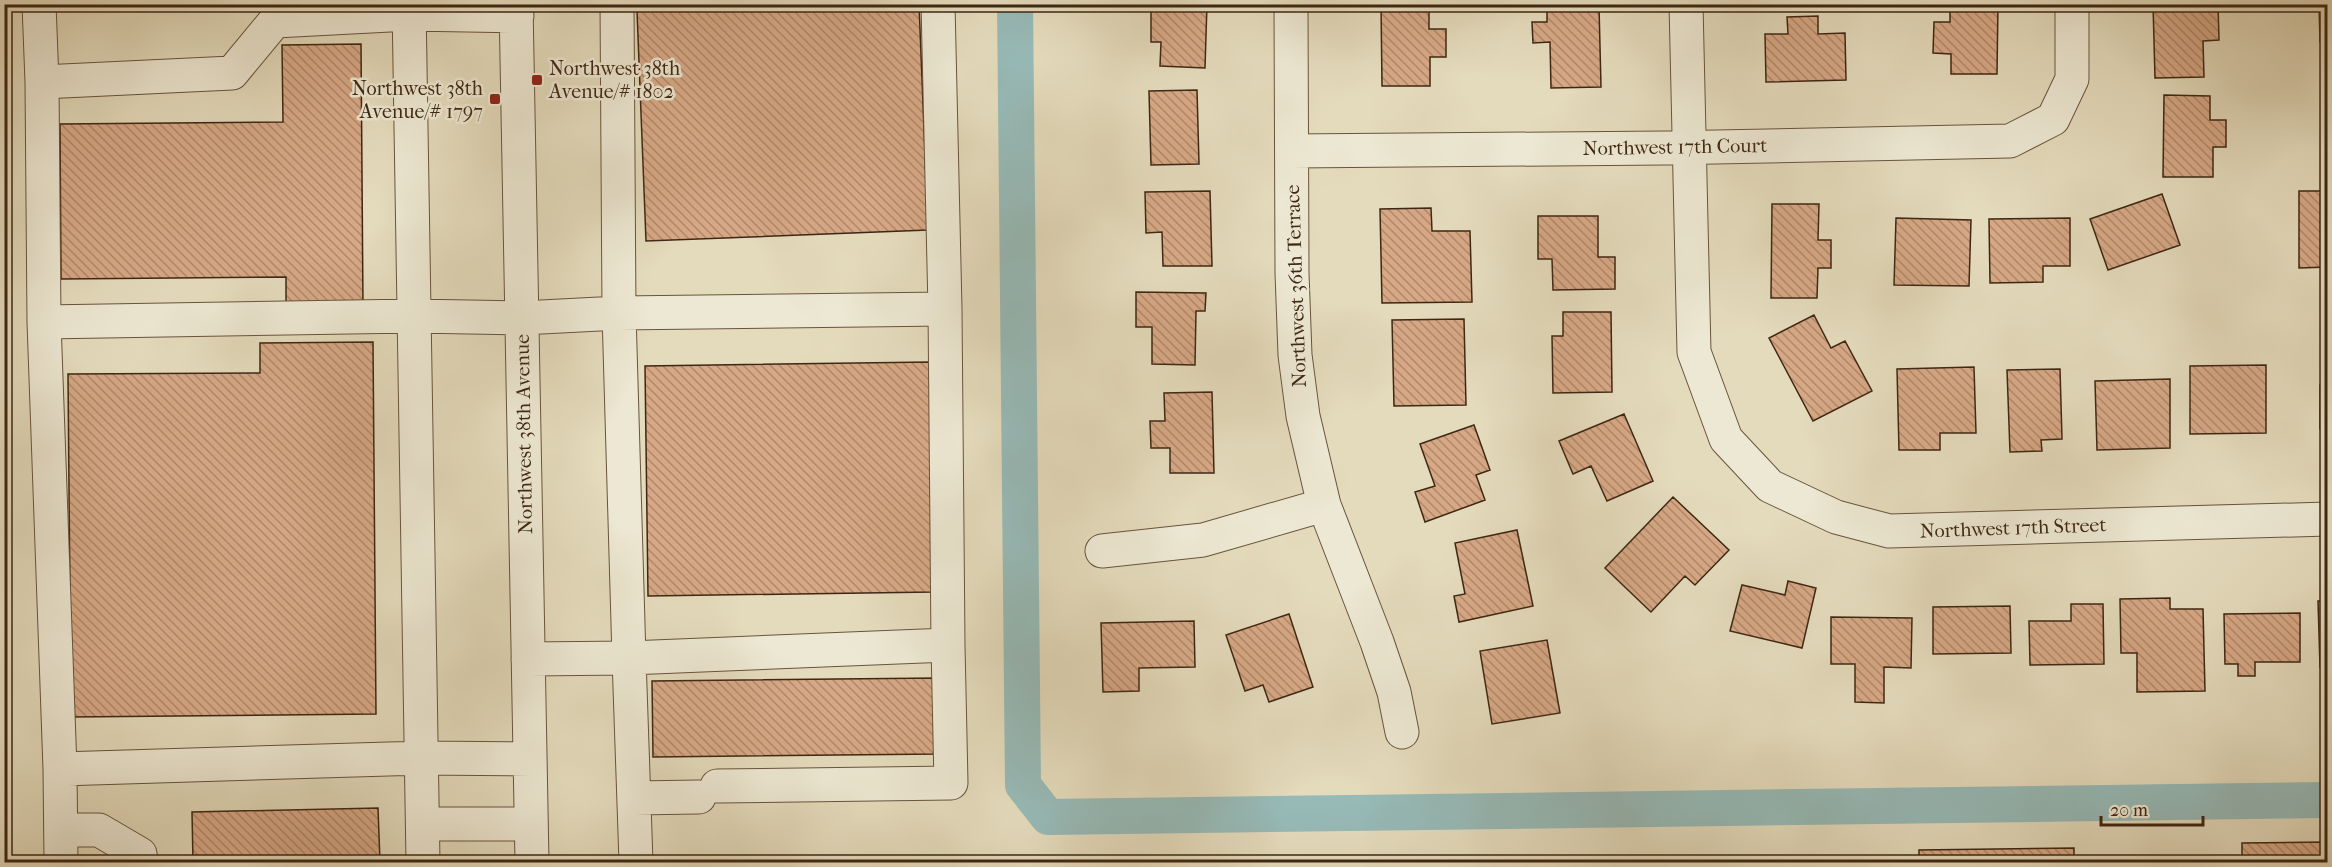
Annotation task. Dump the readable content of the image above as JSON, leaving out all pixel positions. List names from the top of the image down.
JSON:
{
  "streets": {
    "street": [
      "Northwest 17th Court",
      "Northwest 36th Terrace",
      "Northwest 38th Avenue",
      "Northwest 17th Street"
    ]
  },
  "crossings": [
    ["Northwest 17th Court", "Northwest 36th Terrace"],
    ["Northwest 17th Court", "Northwest 17th Street"]
  ],
  "places": {
    "transit": ["Northwest 38th Avenue/# 1802", "Northwest 38th Avenue/# 1797"]
  },
  "scale_bar": "20 m"
}
